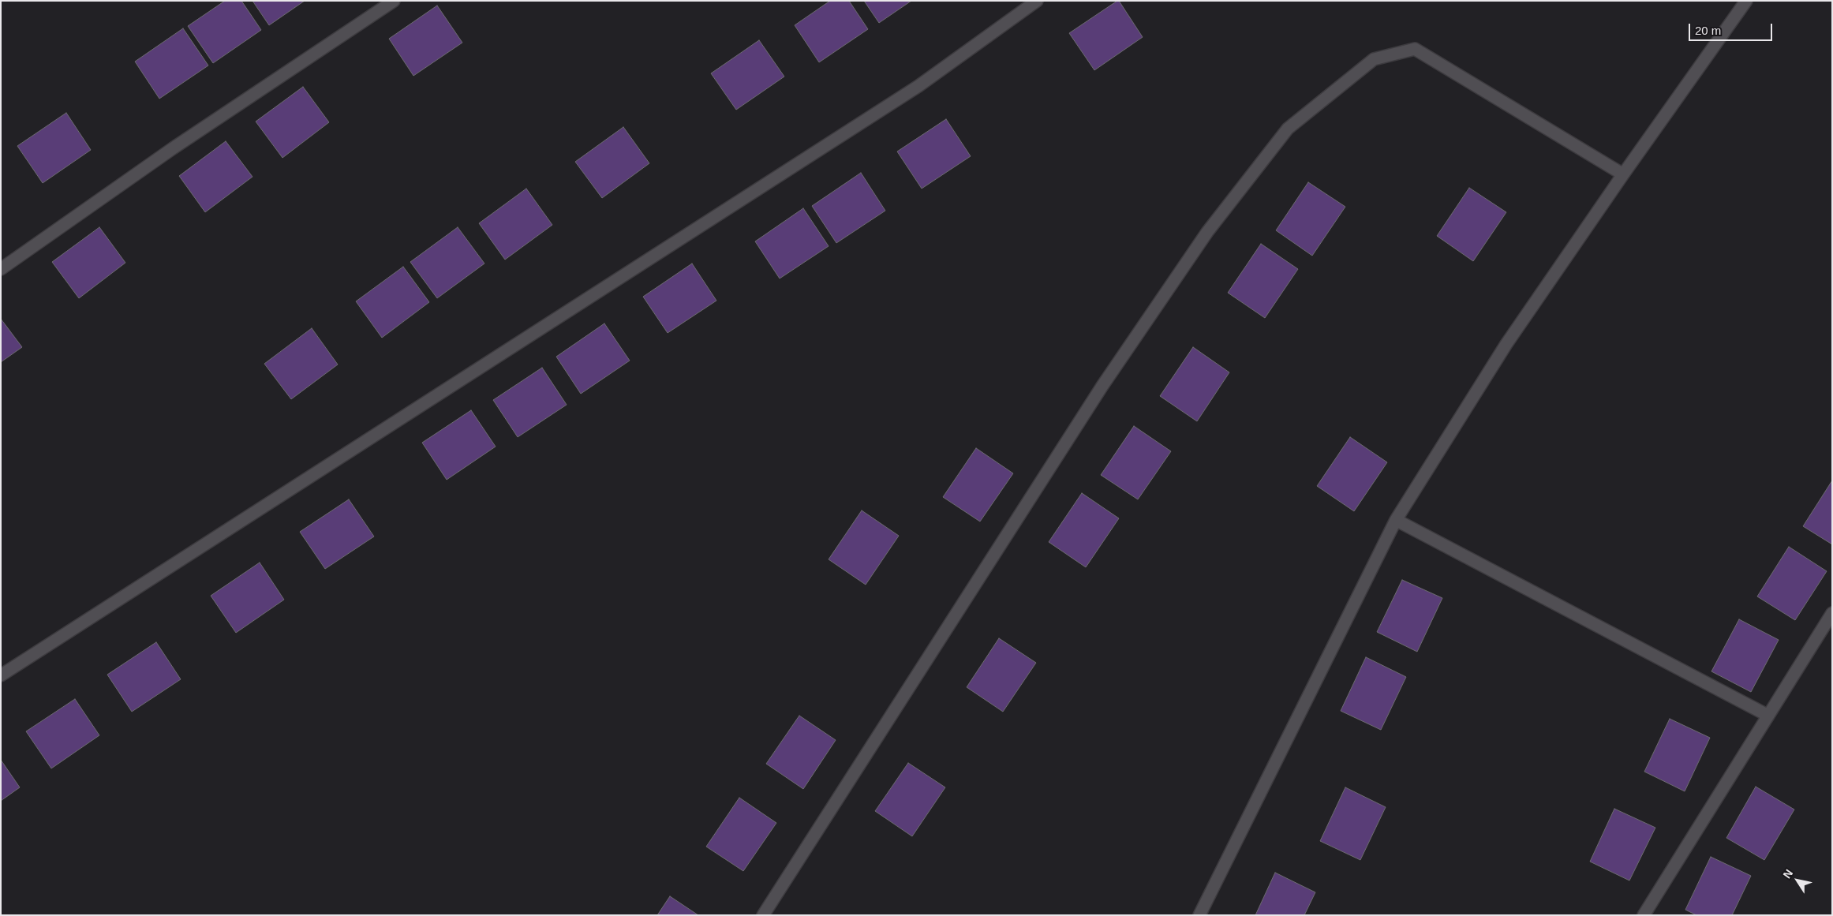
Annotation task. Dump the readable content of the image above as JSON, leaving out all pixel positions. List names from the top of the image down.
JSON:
{
  "scale_bar": "20 m",
  "north": "top left"
}
